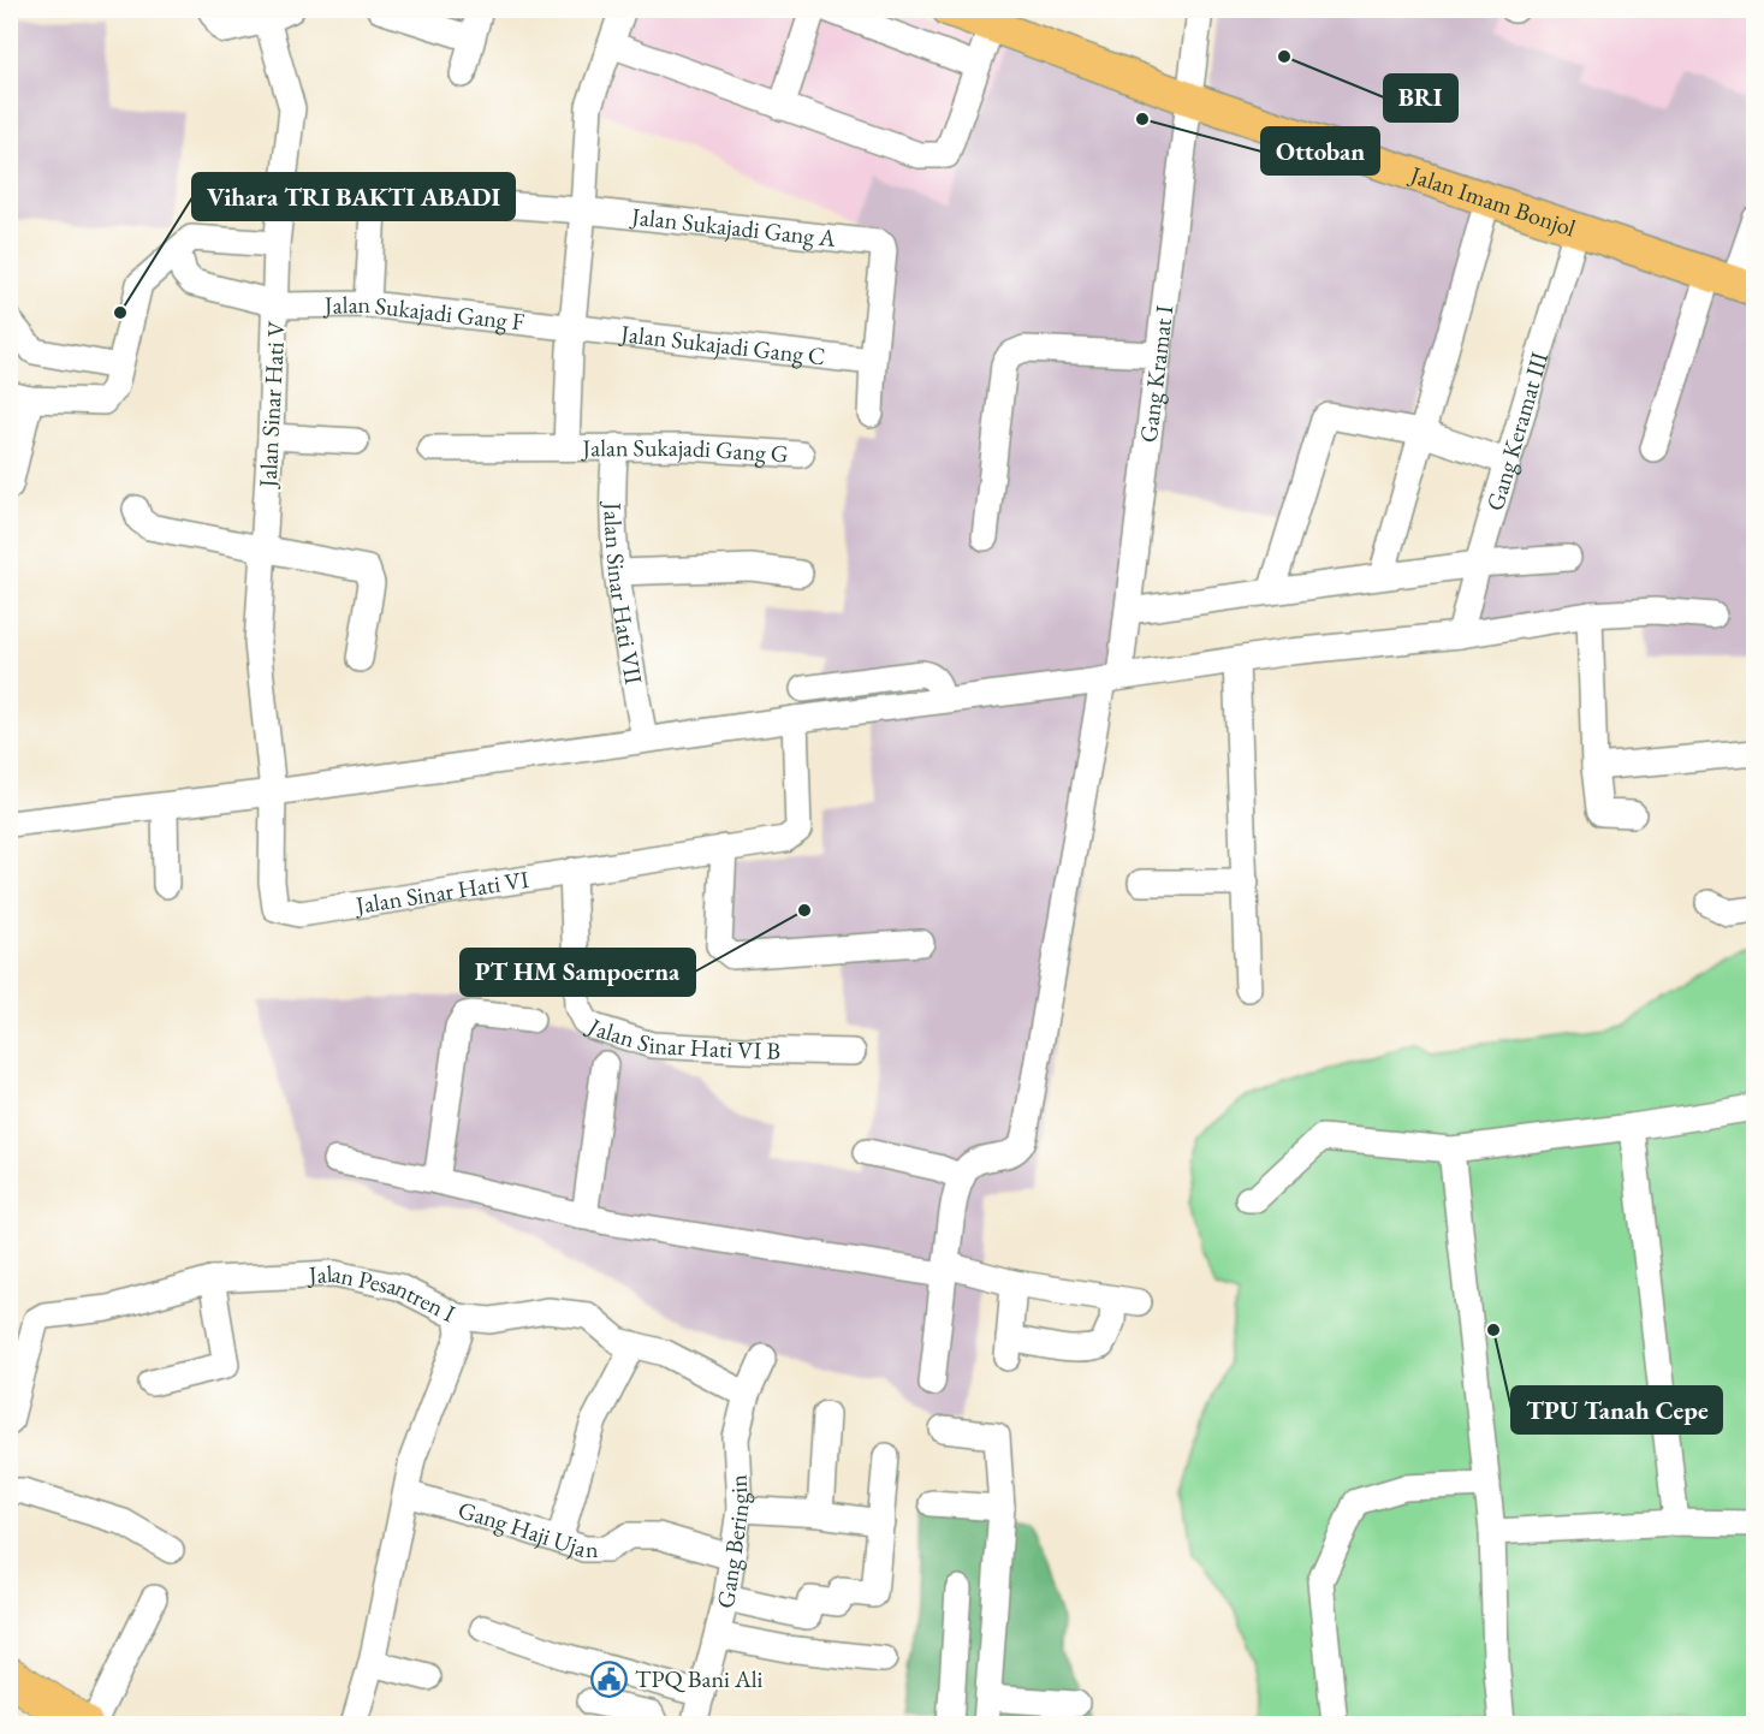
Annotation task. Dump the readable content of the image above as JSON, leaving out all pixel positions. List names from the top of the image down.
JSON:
{
  "streets": {
    "main road": ["Jalan Imam Bonjol"],
    "street": [
      "Jalan Sukajadi Gang A",
      "Jalan Sukajadi Gang F",
      "Jalan Sukajadi Gang C",
      "Gang Kramat I",
      "Jalan Sinar Hati V",
      "Gang Keramat III",
      "Jalan Sukajadi Gang G",
      "Jalan Sinar Hati VII",
      "Jalan Sinar Hati VI",
      "Jalan Sinar Hati VI B",
      "Jalan Pesantren I",
      "Gang Haji Ujan",
      "Gang Beringin"
    ]
  },
  "crossings": [
    ["Jalan Imam Bonjol", "Gang Kramat I"],
    ["Jalan Imam Bonjol", "Gang Keramat III"],
    ["Jalan Sukajadi Gang A", "Jalan Sukajadi Gang F"],
    ["Jalan Sukajadi Gang A", "Jalan Sukajadi Gang C"],
    ["Jalan Sukajadi Gang F", "Jalan Sukajadi Gang C"],
    ["Jalan Sukajadi Gang F", "Jalan Sinar Hati V"],
    ["Jalan Sinar Hati V", "Jalan Sinar Hati VI"],
    ["Jalan Sukajadi Gang G", "Jalan Sinar Hati VII"],
    ["Jalan Sinar Hati VI", "Jalan Sinar Hati VI B"],
    ["Jalan Pesantren I", "Gang Haji Ujan"],
    ["Gang Haji Ujan", "Gang Beringin"]
  ],
  "places": {
    "other": [
      "BRI",
      "Ottoban",
      "Vihara TRI BAKTI ABADI",
      "PT HM Sampoerna",
      "TPU Tanah Cepe"
    ],
    "public building": ["TPQ Bani Ali"]
  }
}
